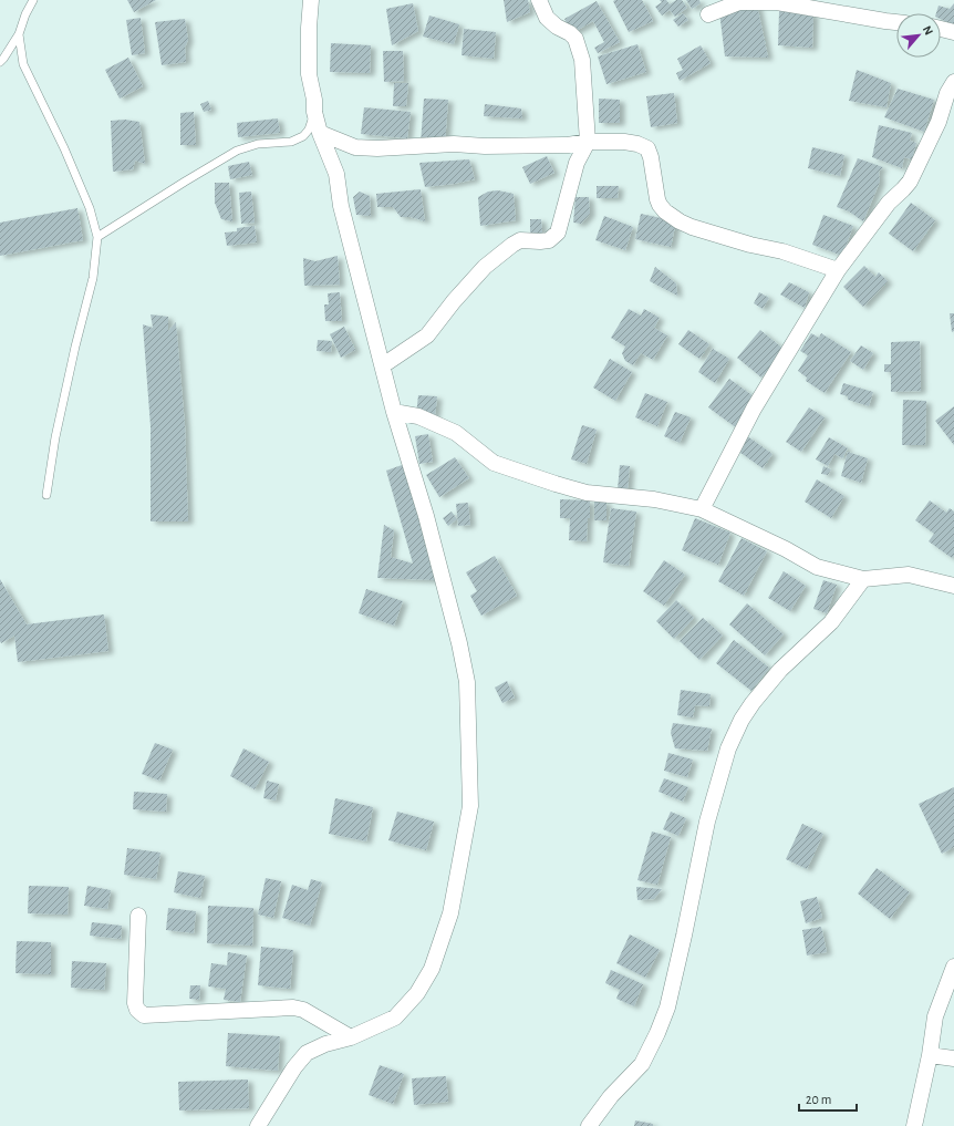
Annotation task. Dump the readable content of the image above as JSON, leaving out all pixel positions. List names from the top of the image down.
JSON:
{
  "scale_bar": "20 m",
  "north": "top right"
}
